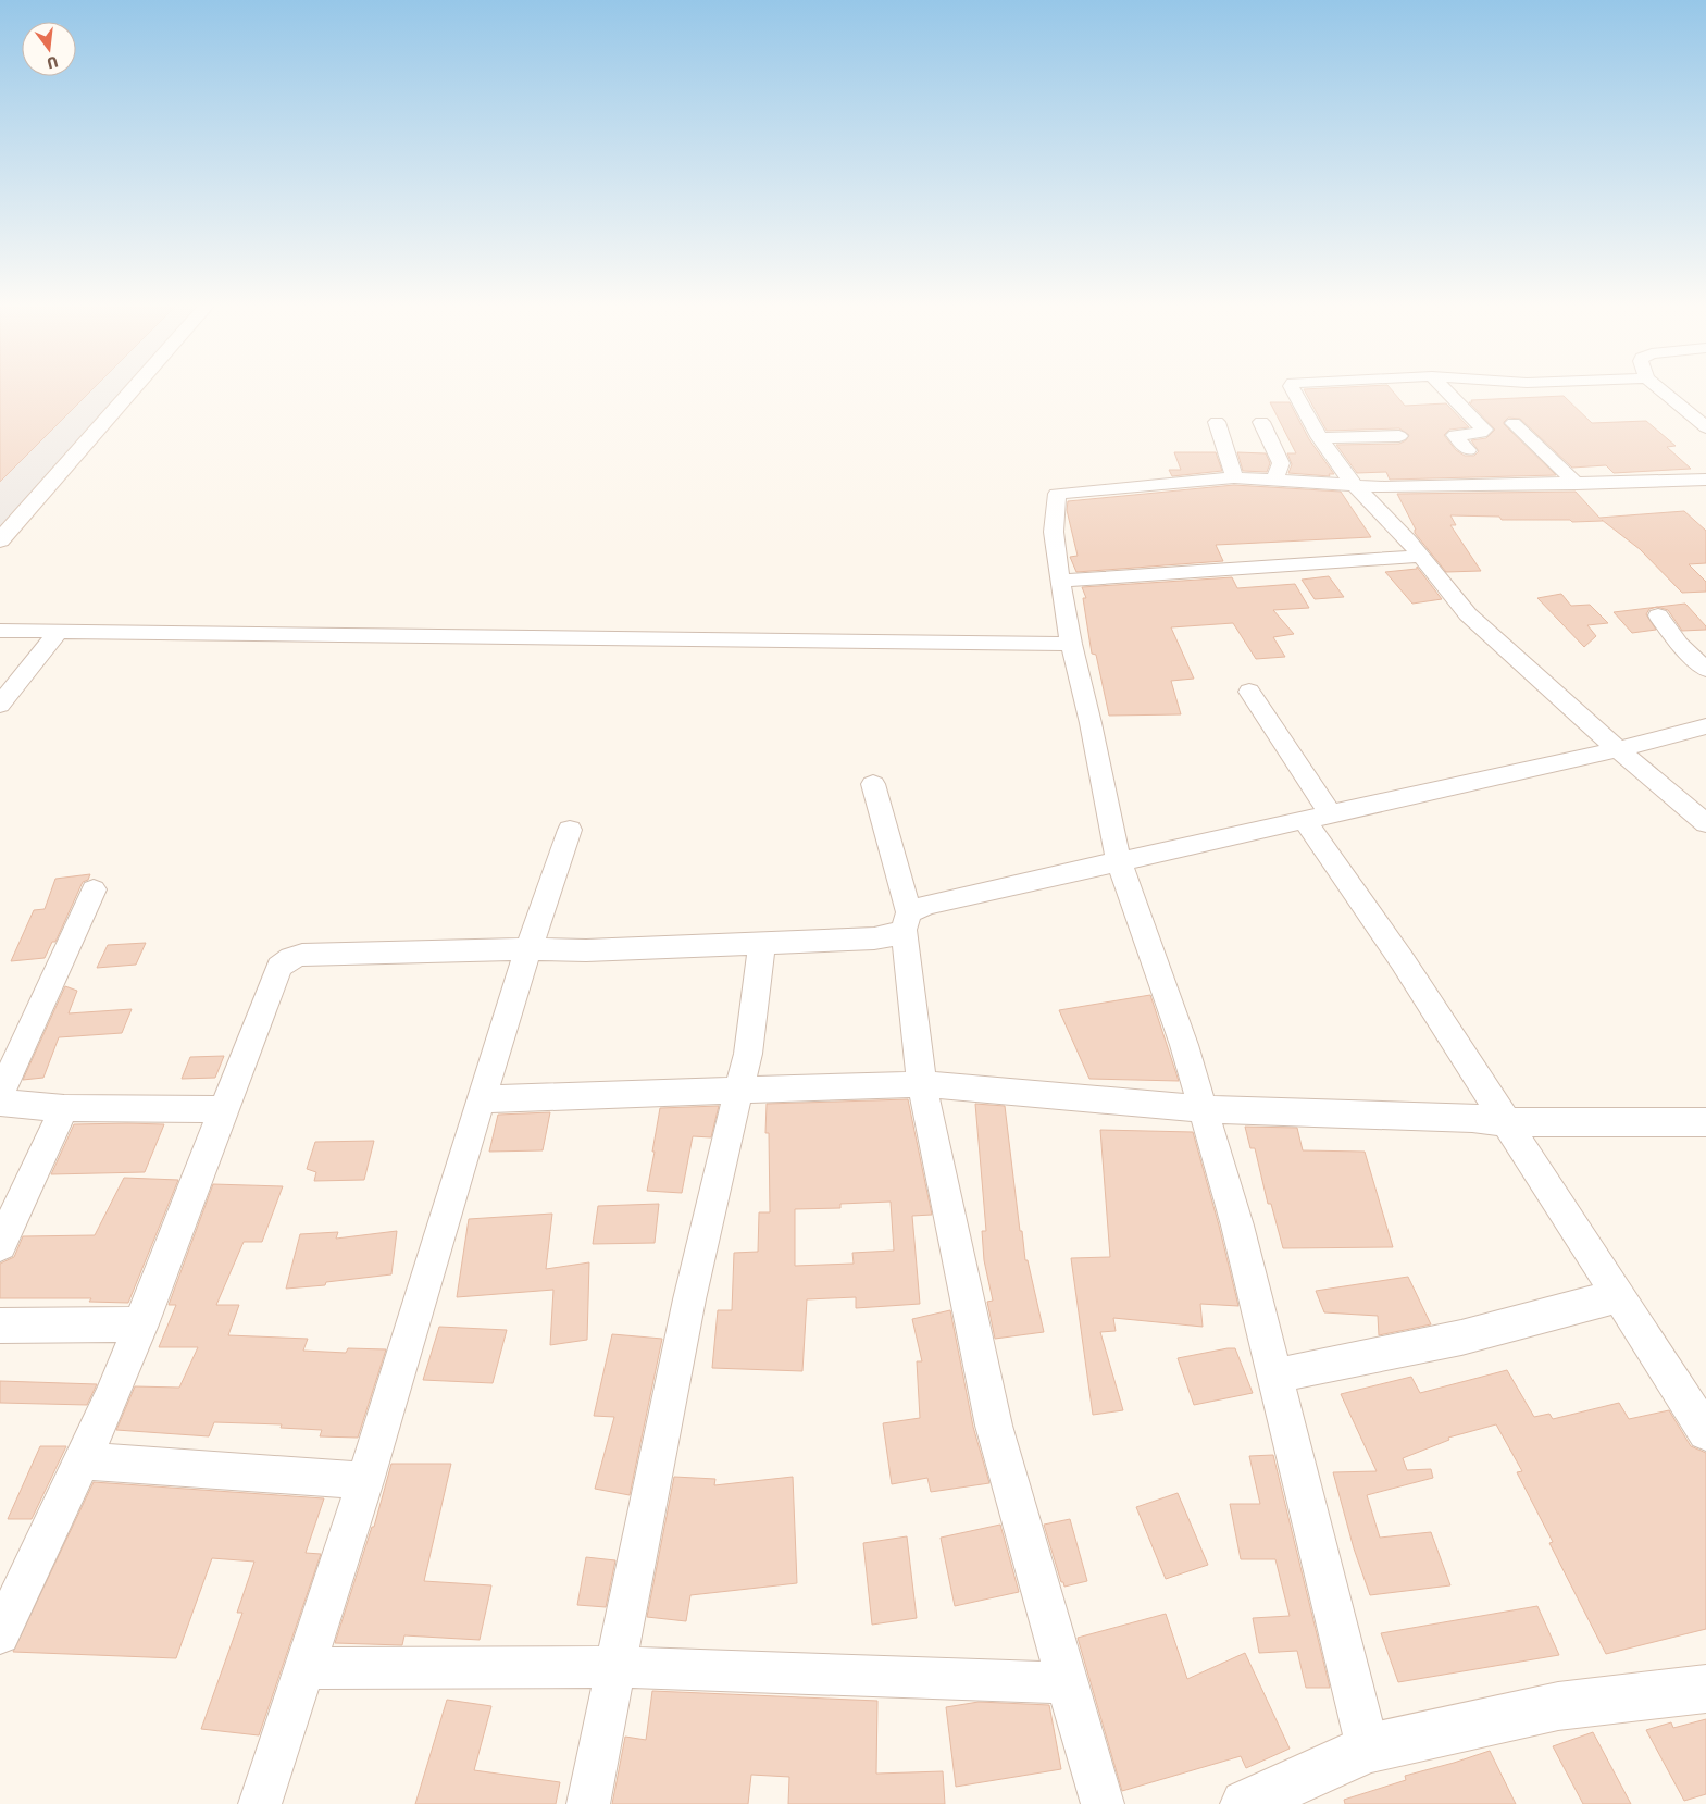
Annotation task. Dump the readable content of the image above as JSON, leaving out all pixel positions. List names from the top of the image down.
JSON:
{
  "north": "bottom"
}
